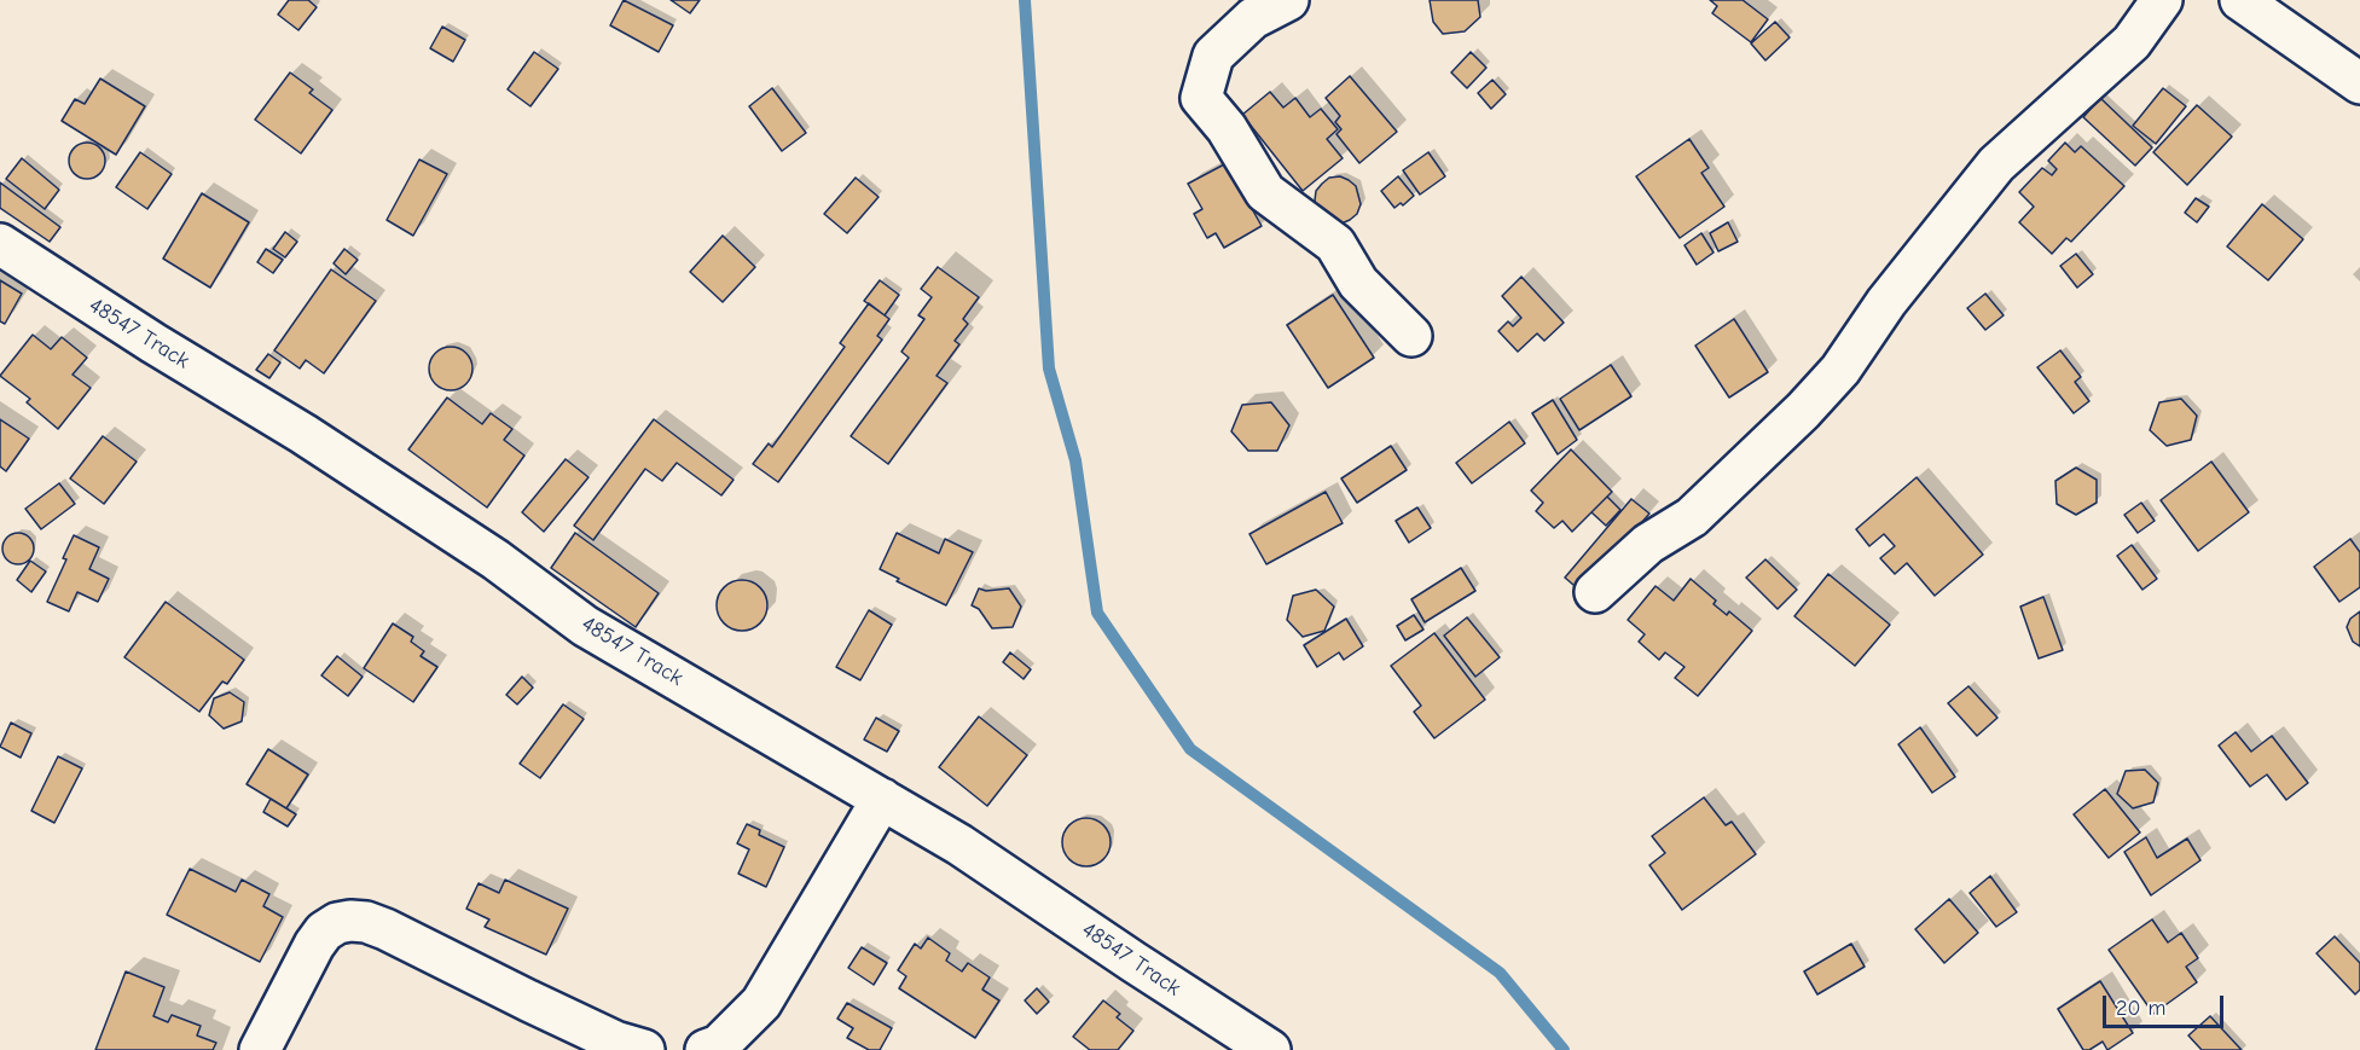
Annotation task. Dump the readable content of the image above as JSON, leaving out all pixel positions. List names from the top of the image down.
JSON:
{
  "streets": {
    "street": ["48547 Track"]
  },
  "scale_bar": "20 m"
}
